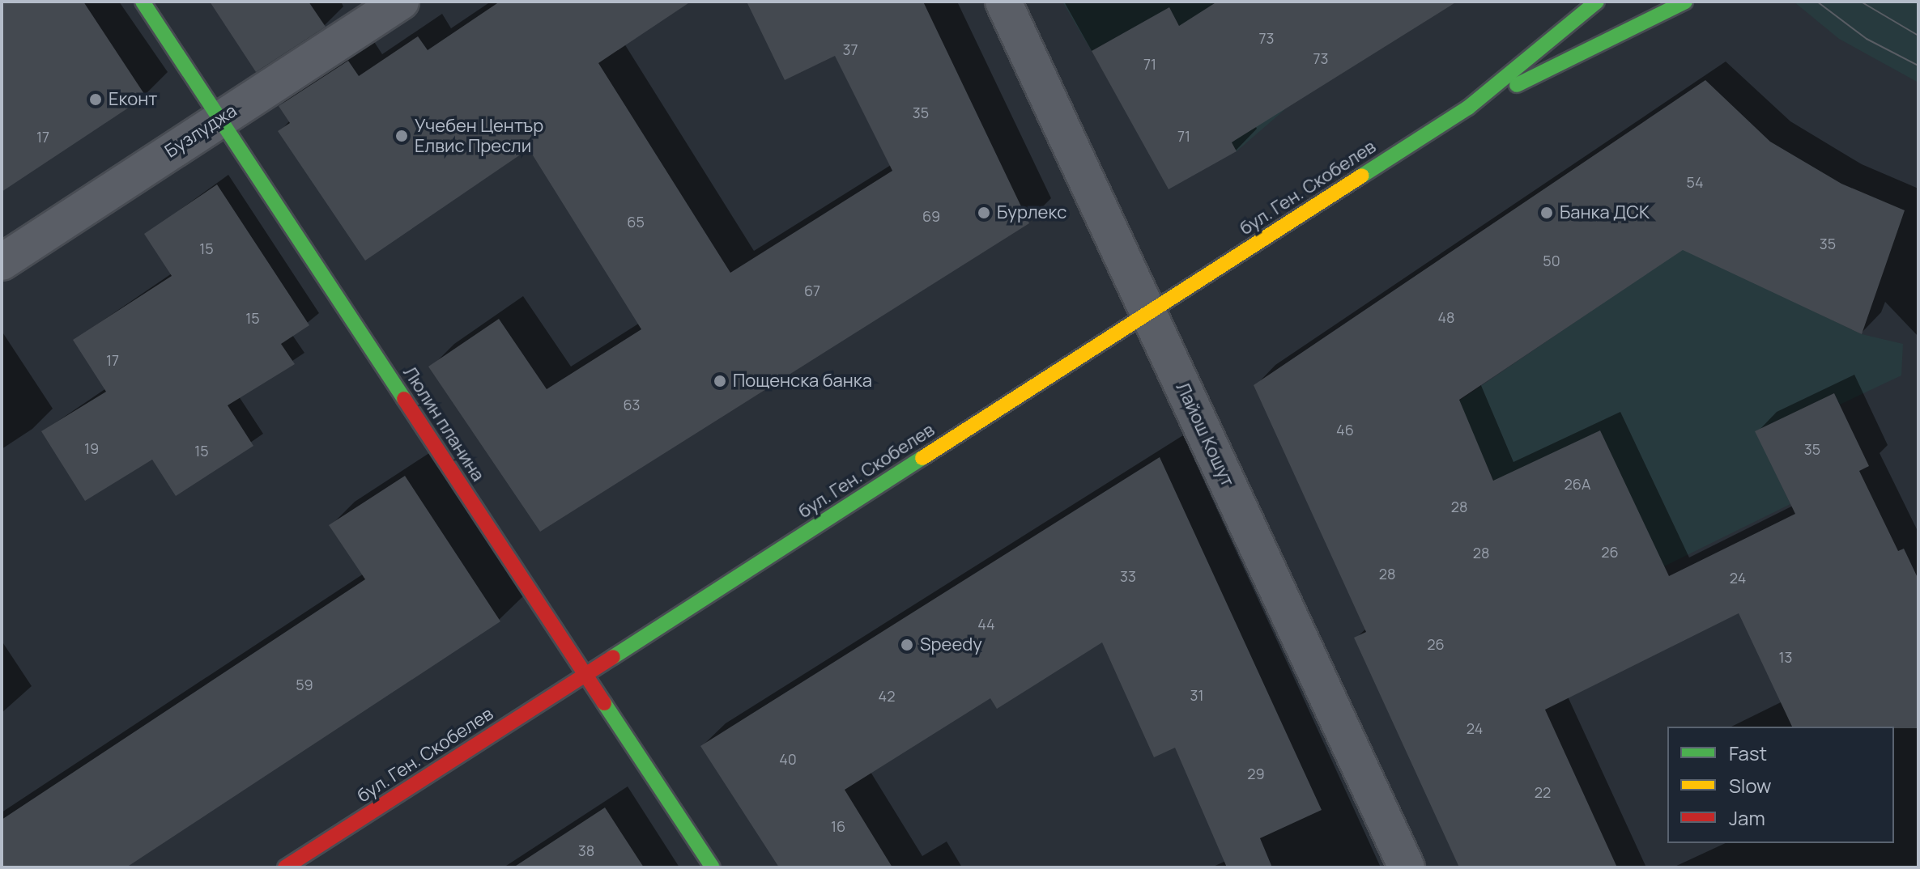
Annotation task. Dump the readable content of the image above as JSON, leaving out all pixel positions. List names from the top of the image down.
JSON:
{
  "streets": {
    "main road": ["бул. Ген. Скобелев", "Люлин планина"],
    "street": ["Бузлуджа", "Лайош Кошут"]
  },
  "crossings": [
    ["Бузлуджа", "Люлин планина"],
    ["бул. Ген. Скобелев", "Люлин планина"],
    ["бул. Ген. Скобелев", "Лайош Кошут"]
  ],
  "places": [
    "Еконт",
    "Учебен Център Елвис Пресли",
    "Бурлекс",
    "Банка ДСК",
    "Пощенска банка",
    "Speedy"
  ],
  "house_numbers": [
    "73",
    "37",
    "73",
    "71",
    "35",
    "71",
    "17",
    "54",
    "69",
    "65",
    "35",
    "15",
    "50",
    "67",
    "48",
    "15",
    "17",
    "63",
    "46",
    "19",
    "35",
    "15",
    "26А",
    "28",
    "26",
    "28",
    "28",
    "33",
    "24",
    "44",
    "26",
    "13",
    "59",
    "31",
    "42",
    "24",
    "40",
    "29",
    "22",
    "16",
    "38"
  ],
  "legend": ["Fast", "Slow", "Jam"]
}
